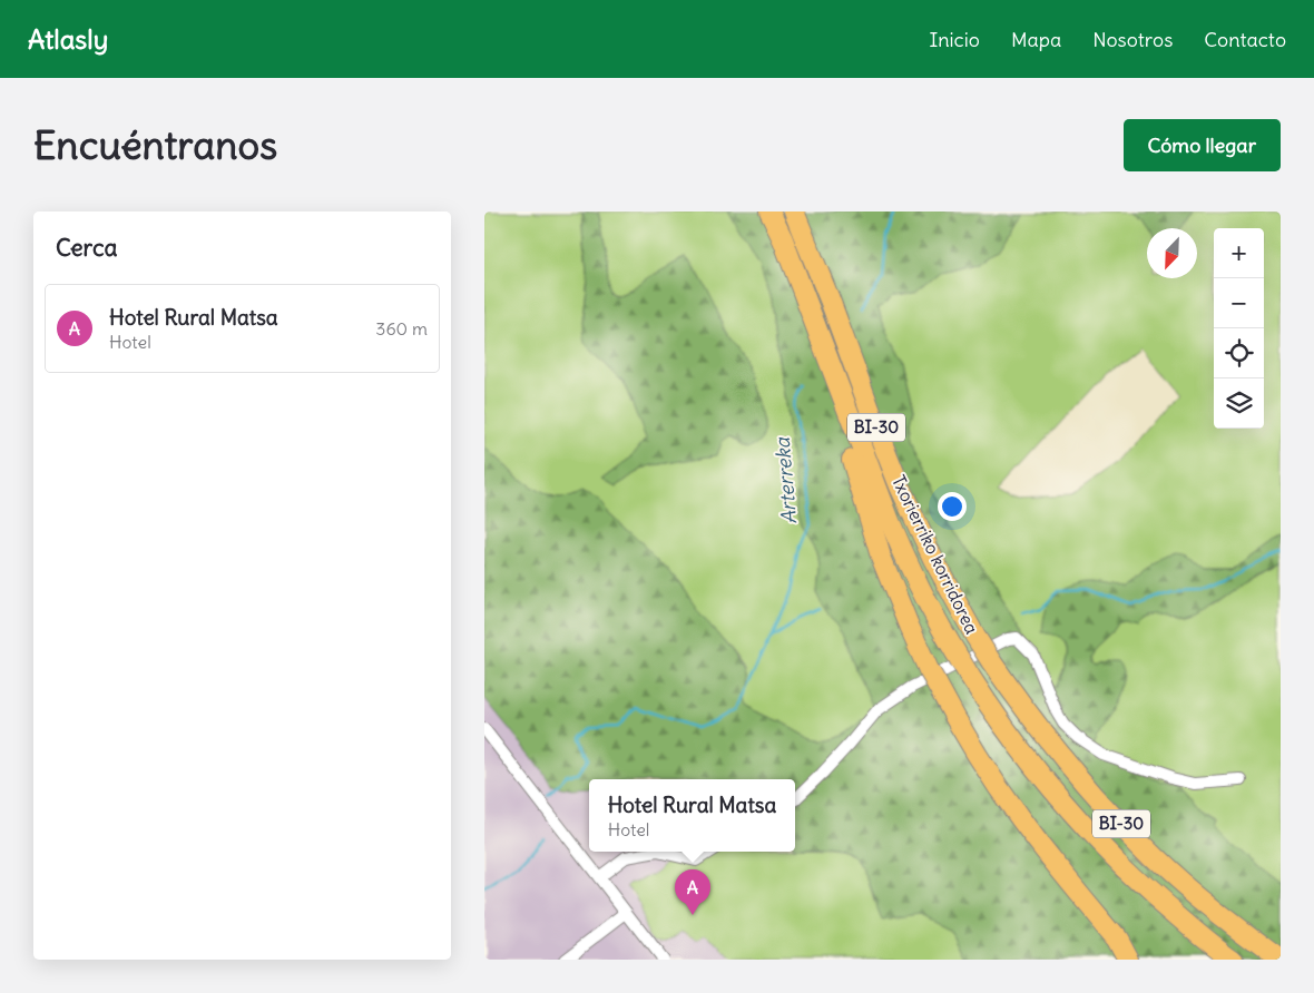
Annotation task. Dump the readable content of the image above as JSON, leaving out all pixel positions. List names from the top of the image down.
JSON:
{
  "streets": {
    "highway": ["BI-30", "Txorierriko korridorea"]
  },
  "water": ["Arterreka"],
  "north": "bottom left",
  "page": {
    "header": "Atlasly",
    "nav": [
      "Inicio",
      "Mapa",
      "Nosotros",
      "Contacto"
    ],
    "buttons": "Cómo llegar",
    "title": "Encuéntranos",
    "heading": "Cerca",
    "map_buttons": ["+", "−"],
    "list": [
      {
        "mark": "A",
        "name": "Hotel Rural Matsa",
        "note": "Hotel",
        "value": "360 m"
      }
    ],
    "popup": ["Hotel Rural Matsa", "Hotel"],
    "pins": "A"
  }
}
